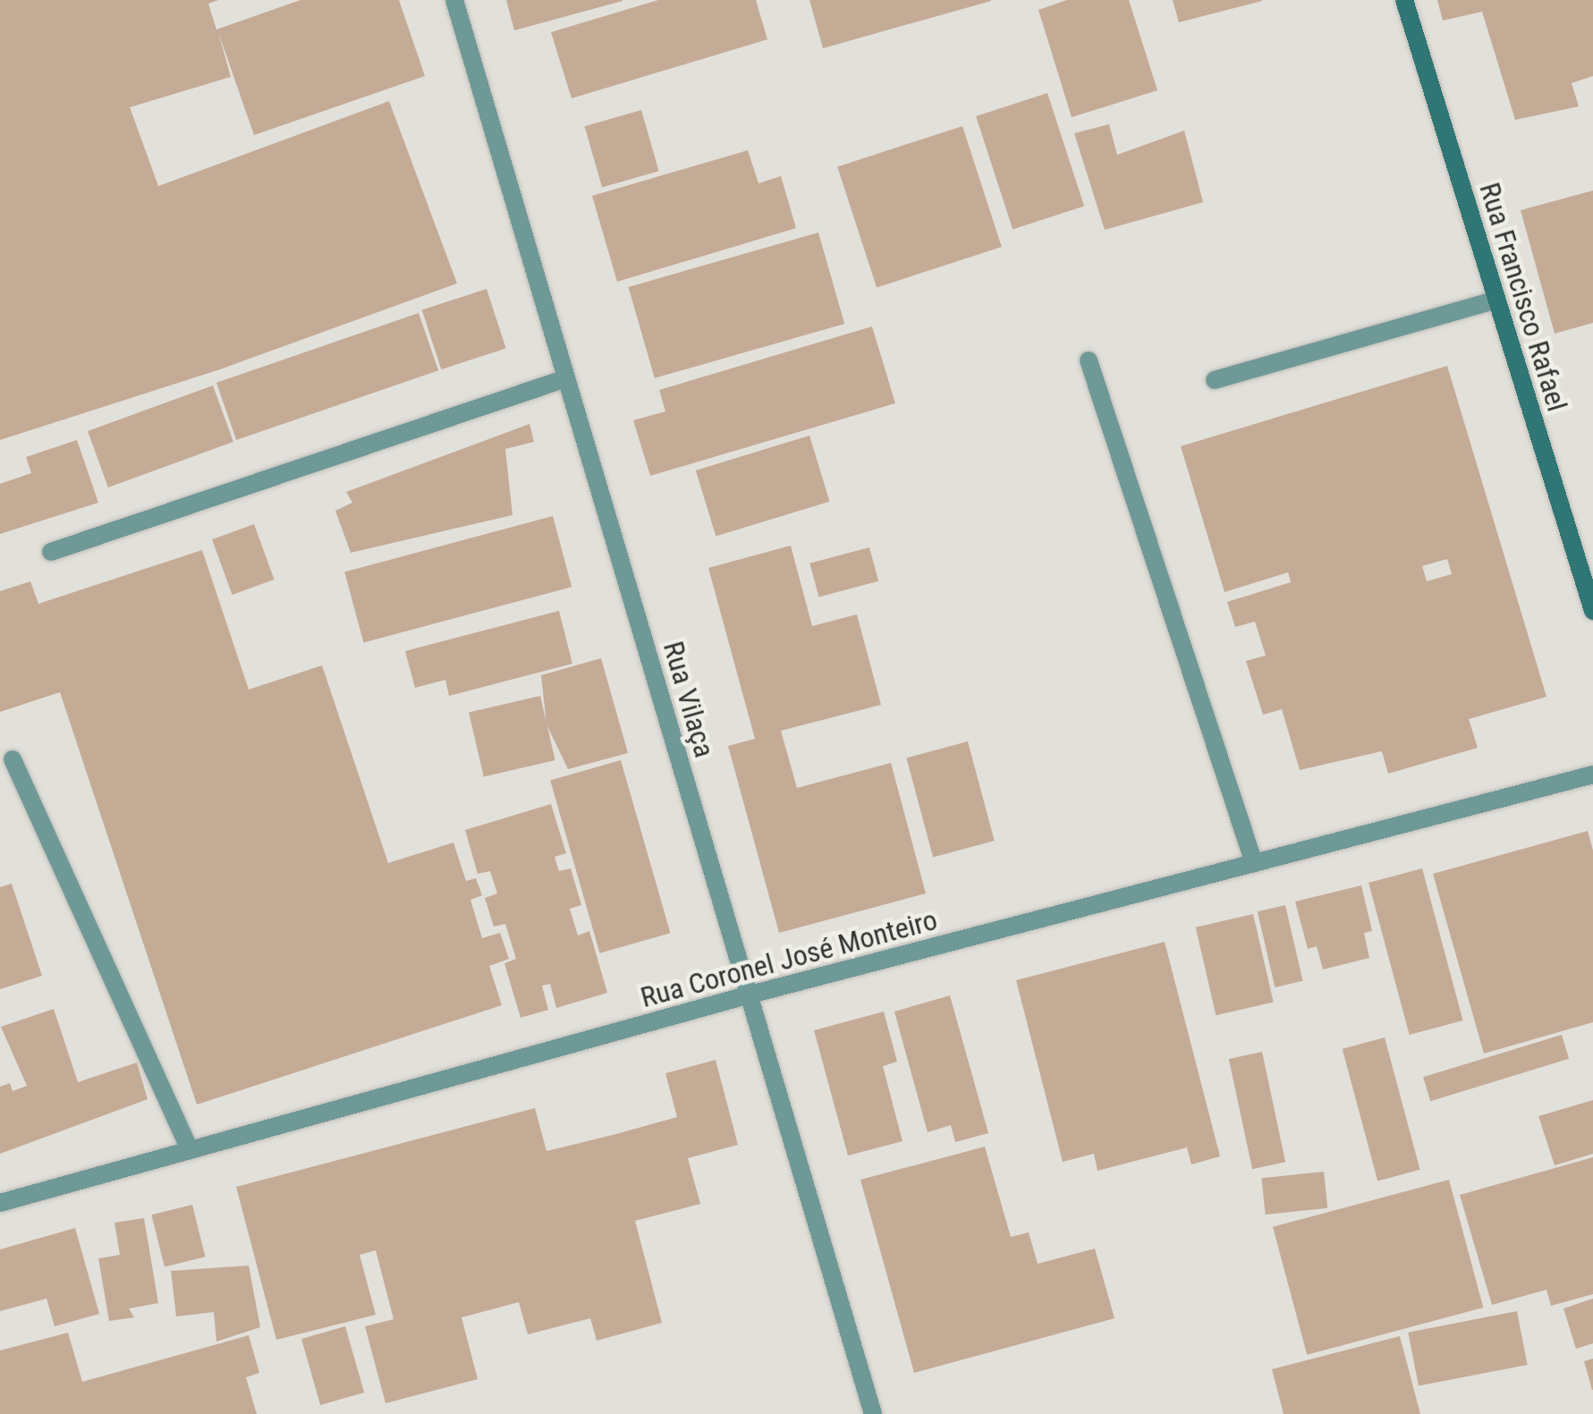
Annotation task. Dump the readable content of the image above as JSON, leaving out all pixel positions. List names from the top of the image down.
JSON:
{
  "streets": {
    "main road": ["Rua Francisco Rafael"],
    "street": ["Rua Vilaça", "Rua Coronel José Monteiro"]
  },
  "crossings": [
    ["Rua Vilaça", "Rua Coronel José Monteiro"]
  ]
}
